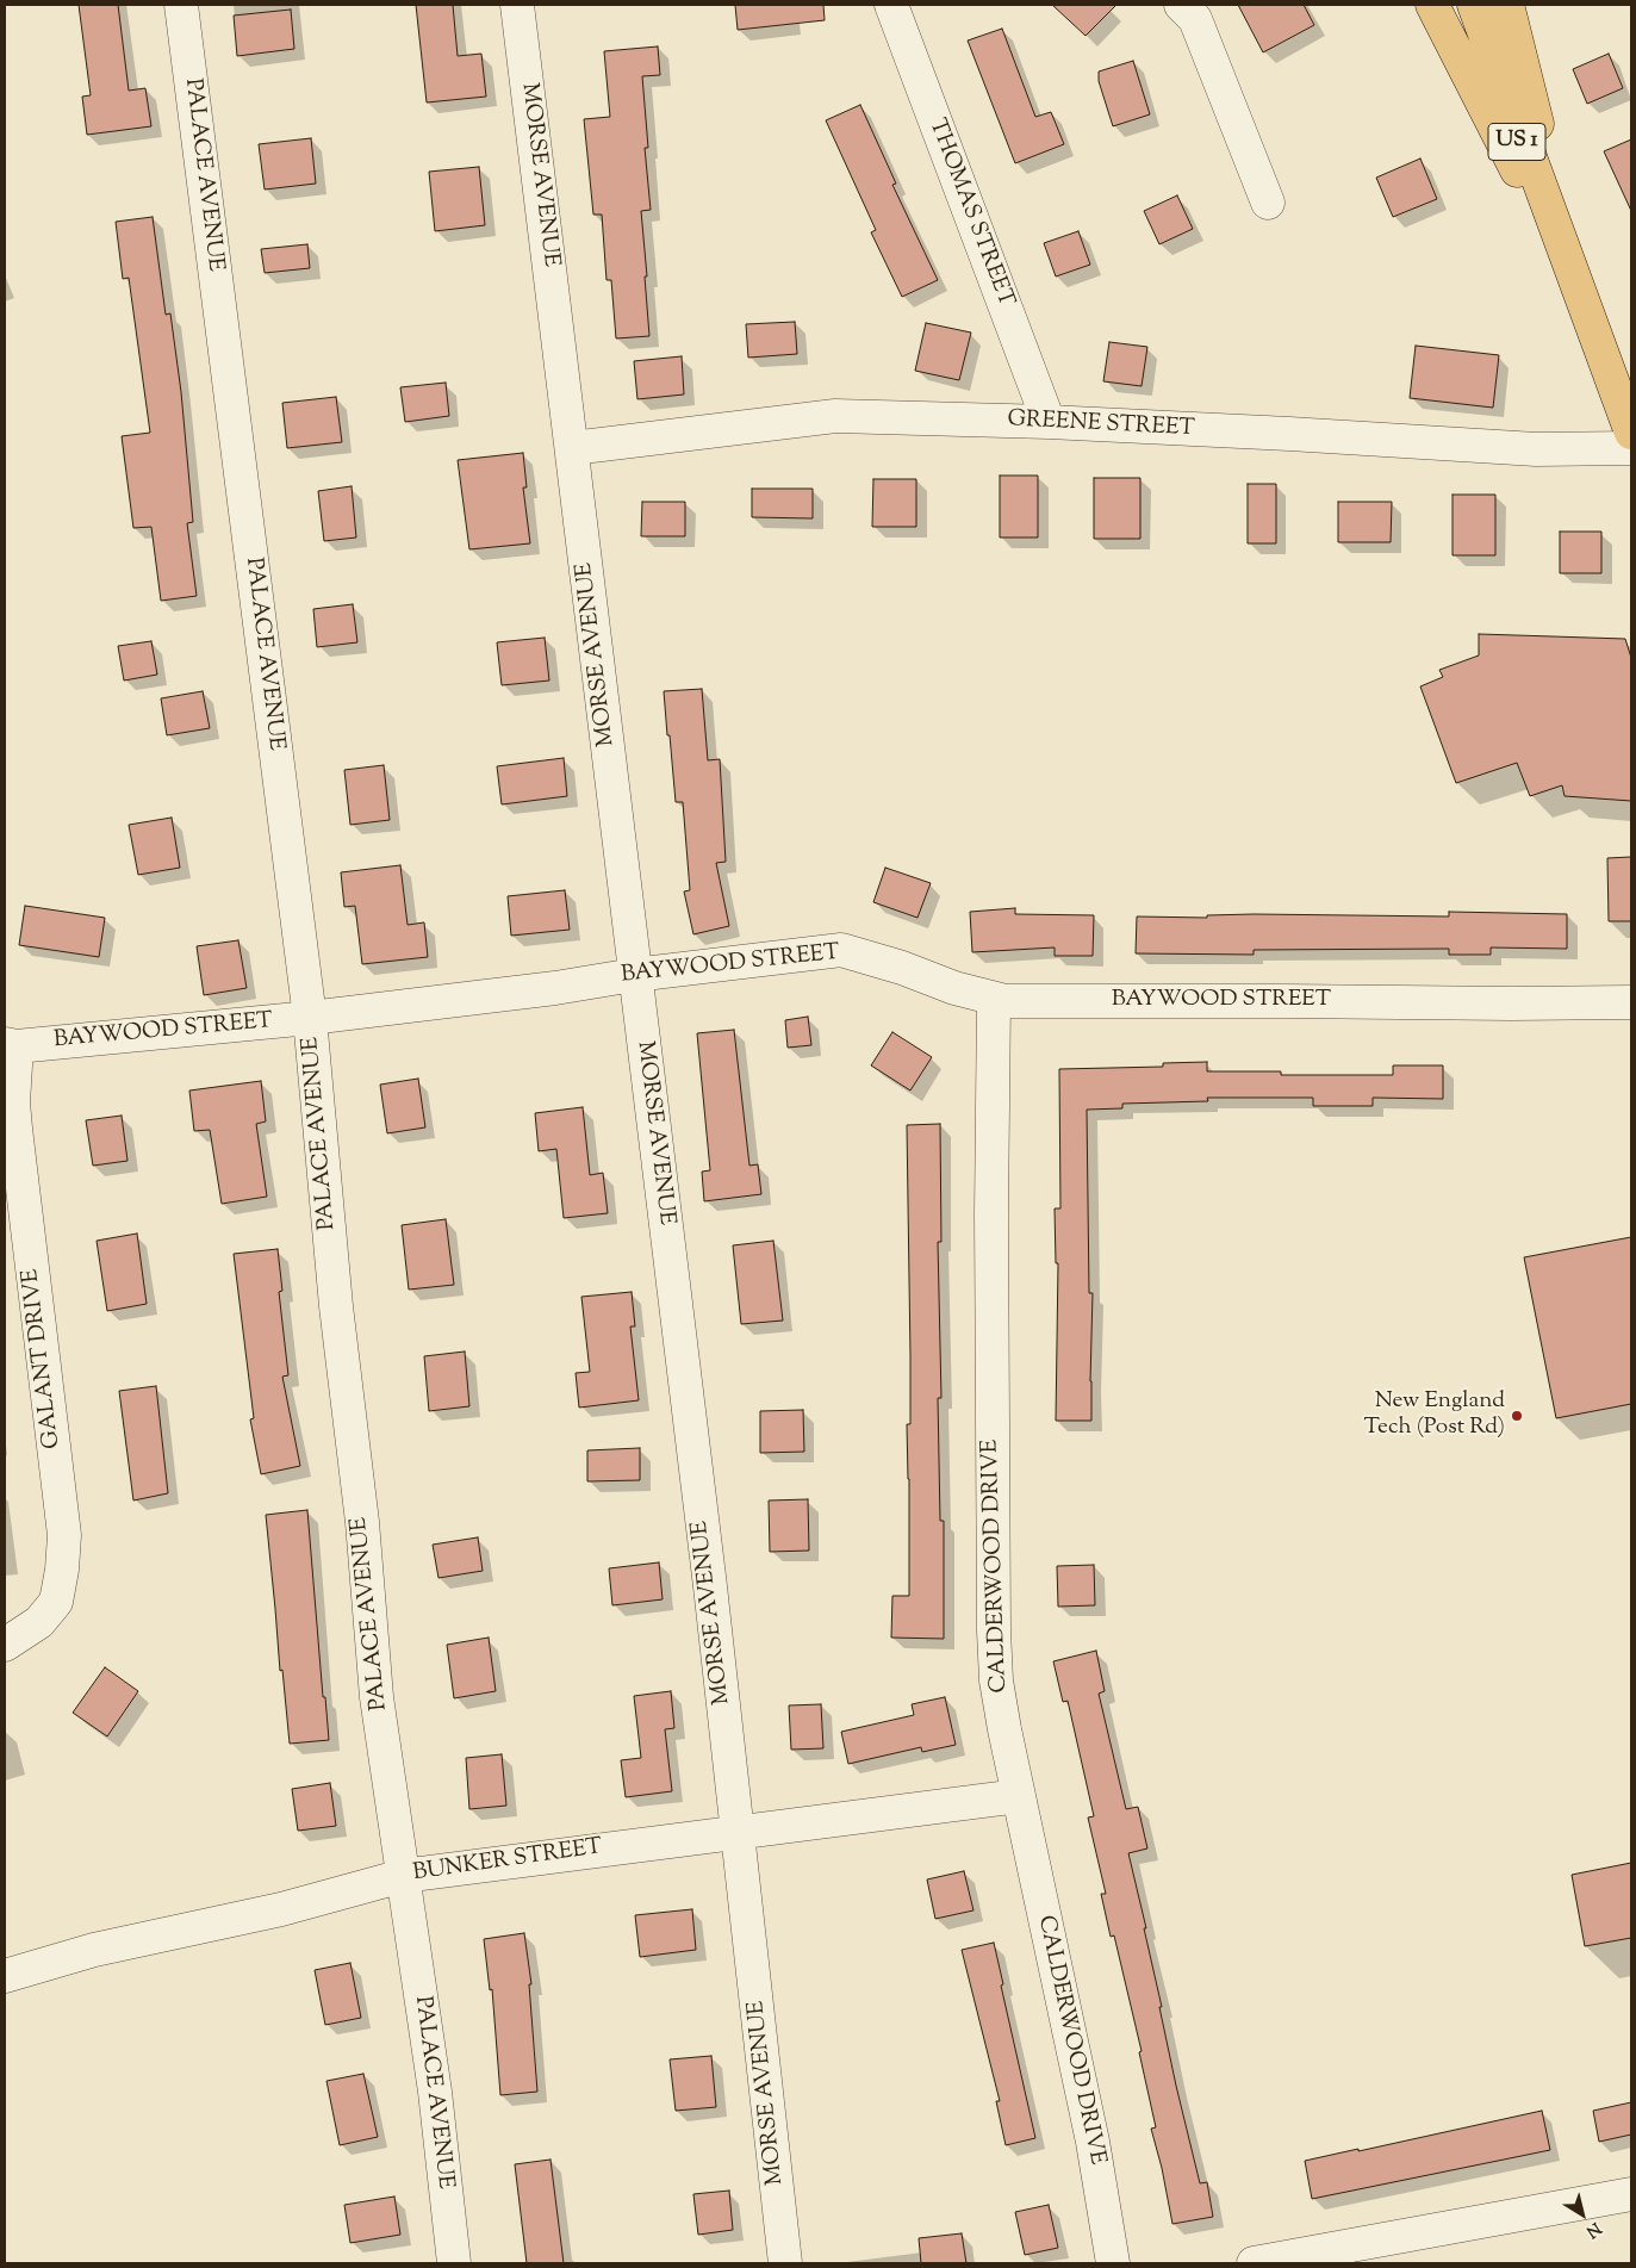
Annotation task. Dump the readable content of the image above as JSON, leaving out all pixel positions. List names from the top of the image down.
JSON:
{
  "streets": {
    "main road": ["US 1"],
    "street": [
      "PALACE AVENUE",
      "MORSE AVENUE",
      "THOMAS STREET",
      "GREENE STREET",
      "BAYWOOD STREET",
      "GALANT DRIVE",
      "CALDERWOOD DRIVE",
      "BUNKER STREET"
    ]
  },
  "crossings": [
    ["PALACE AVENUE", "BAYWOOD STREET"],
    ["PALACE AVENUE", "BUNKER STREET"],
    ["MORSE AVENUE", "GREENE STREET"],
    ["MORSE AVENUE", "BAYWOOD STREET"],
    ["MORSE AVENUE", "BUNKER STREET"],
    ["THOMAS STREET", "GREENE STREET"],
    ["BAYWOOD STREET", "GALANT DRIVE"],
    ["BAYWOOD STREET", "CALDERWOOD DRIVE"],
    ["CALDERWOOD DRIVE", "BUNKER STREET"]
  ],
  "places": ["New England Tech (Post Rd)"],
  "north": "bottom right"
}
